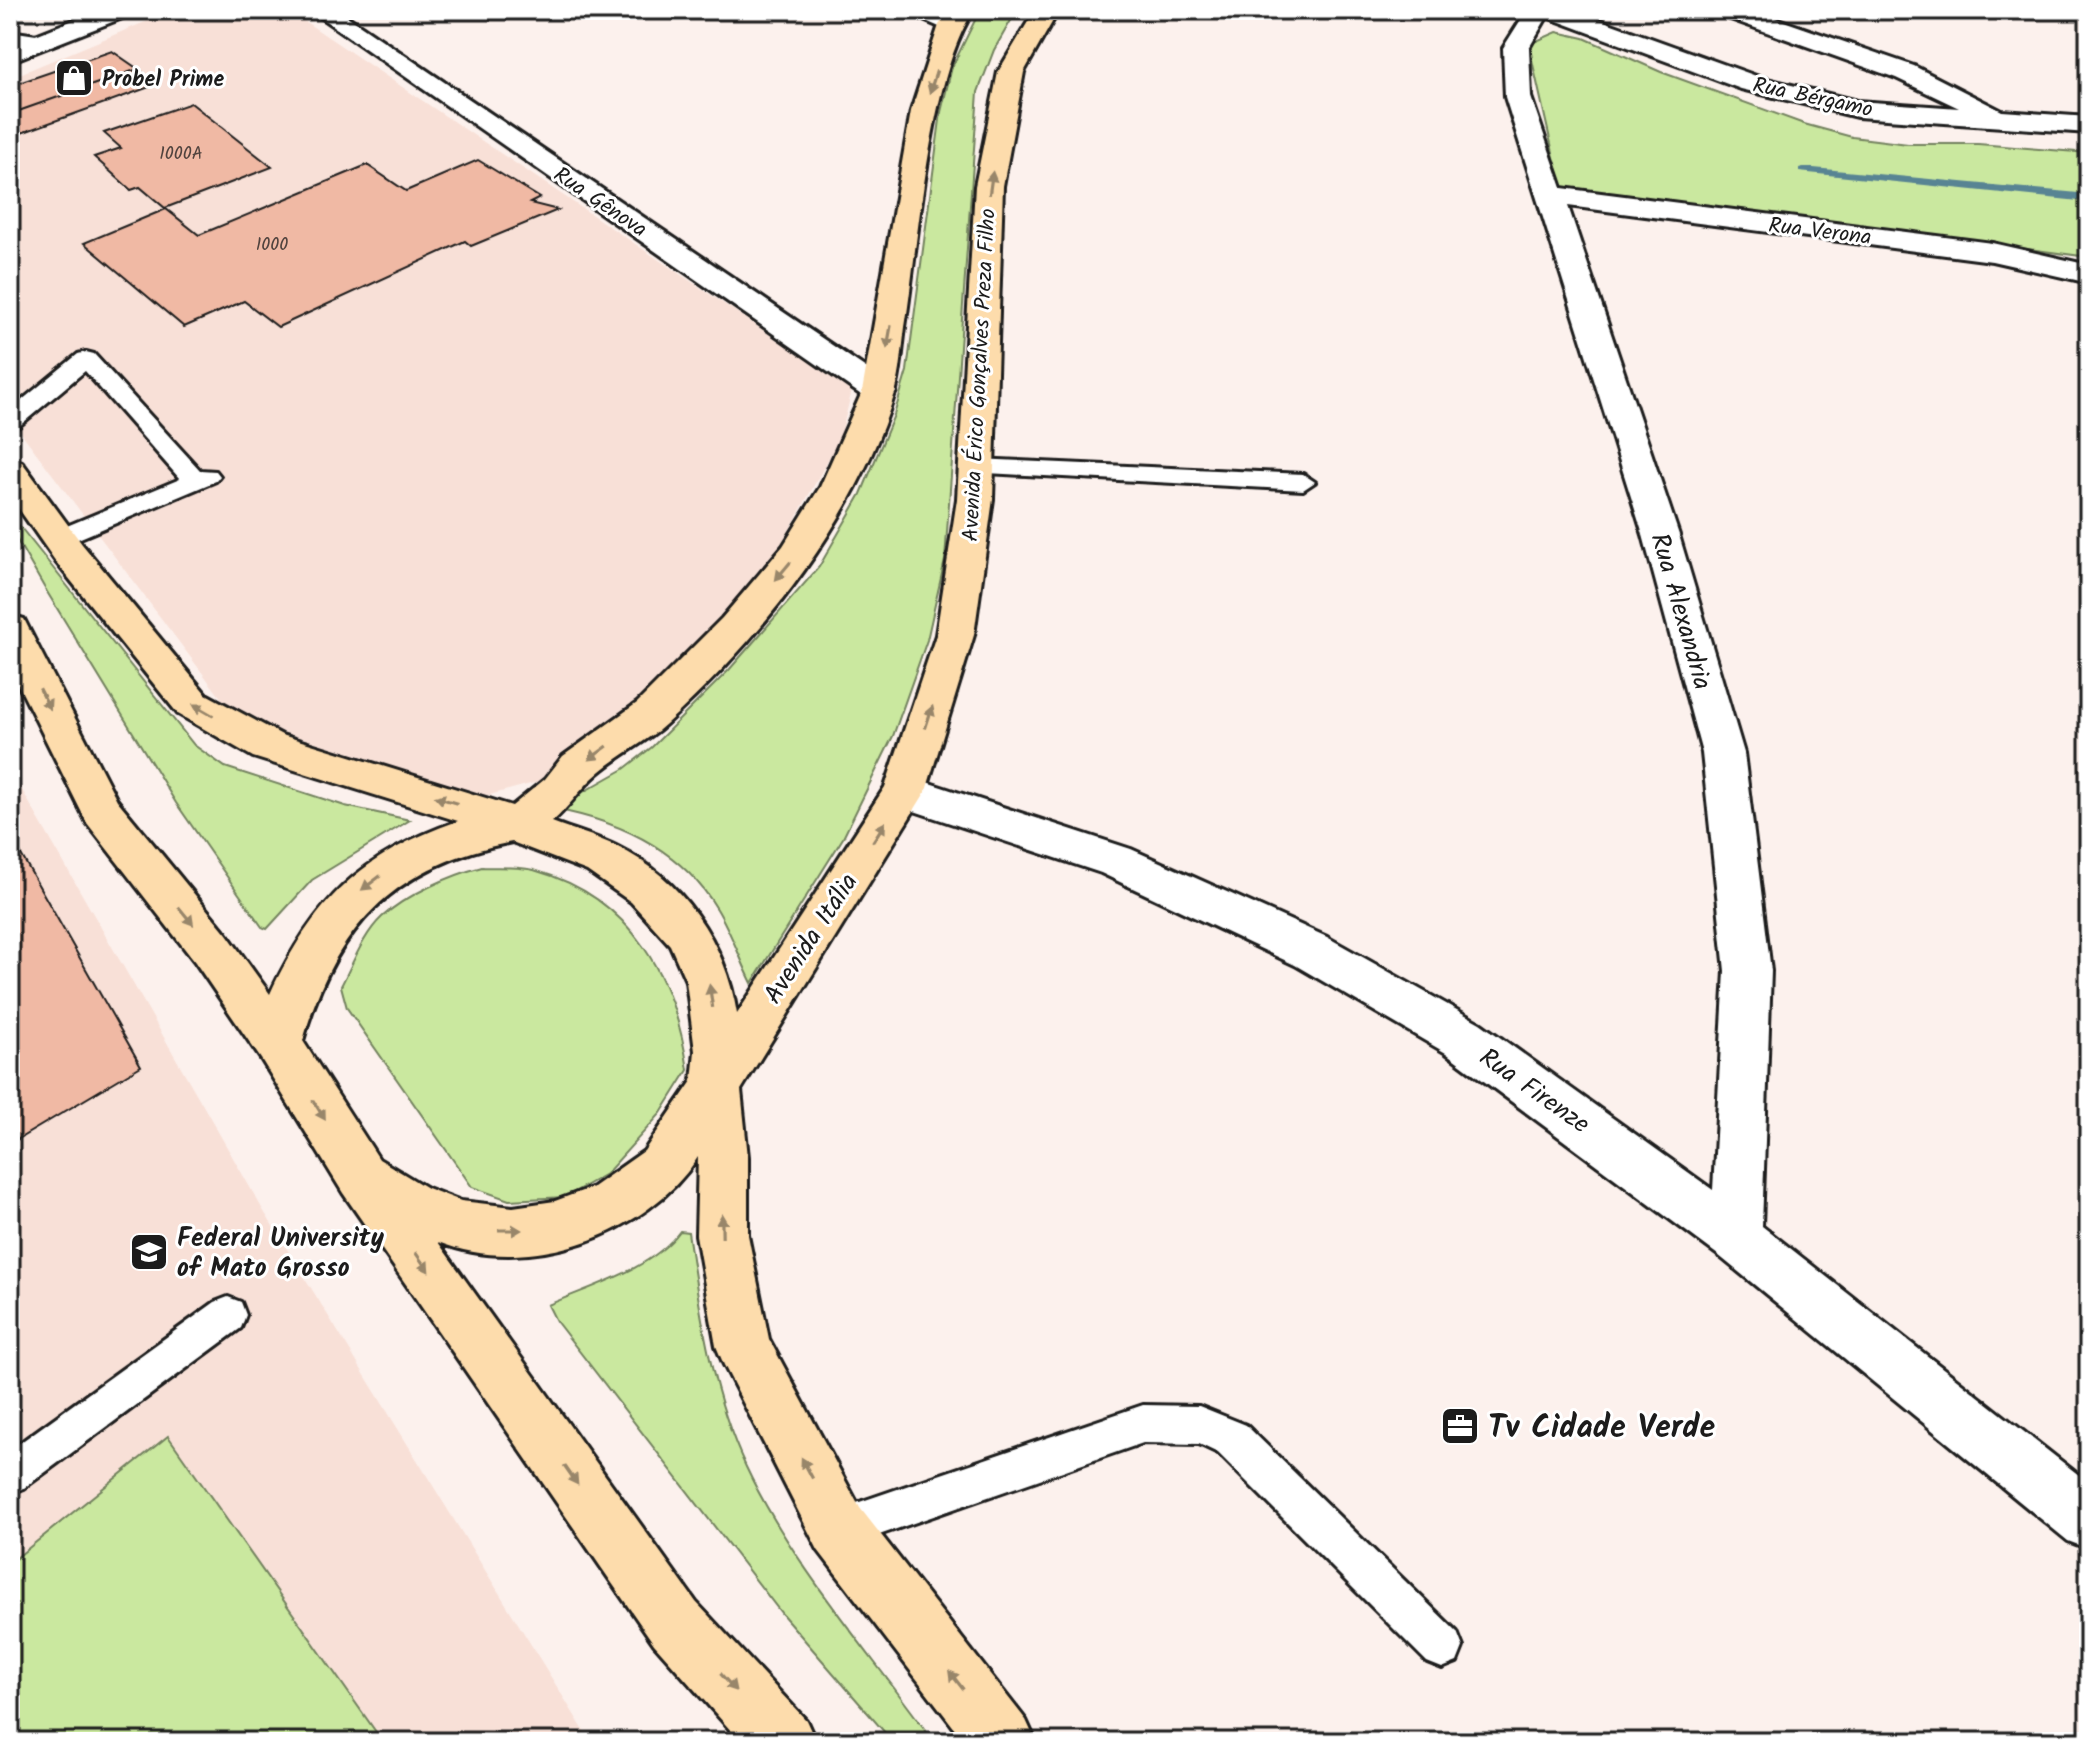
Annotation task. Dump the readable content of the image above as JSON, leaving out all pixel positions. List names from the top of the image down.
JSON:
{
  "streets": {
    "main road": ["Avenida Érico Gonçalves Preza Filho", "Avenida Itália"],
    "street": [
      "Rua Bérgamo",
      "Rua Gênova",
      "Rua Verona",
      "Rua Alexandria",
      "Rua Firenze"
    ]
  },
  "crossings": [
    ["Rua Verona", "Rua Alexandria"],
    ["Avenida Érico Gonçalves Preza Filho", "Avenida Itália"],
    ["Avenida Érico Gonçalves Preza Filho", "Rua Firenze"],
    ["Rua Alexandria", "Rua Firenze"],
    ["Avenida Itália", "Rua Firenze"]
  ],
  "places": {
    "shop": ["Probel Prime"],
    "school or university": ["Federal University of Mato Grosso"],
    "office": ["Tv Cidade Verde"]
  },
  "house_numbers": ["1000A", "1000"]
}
